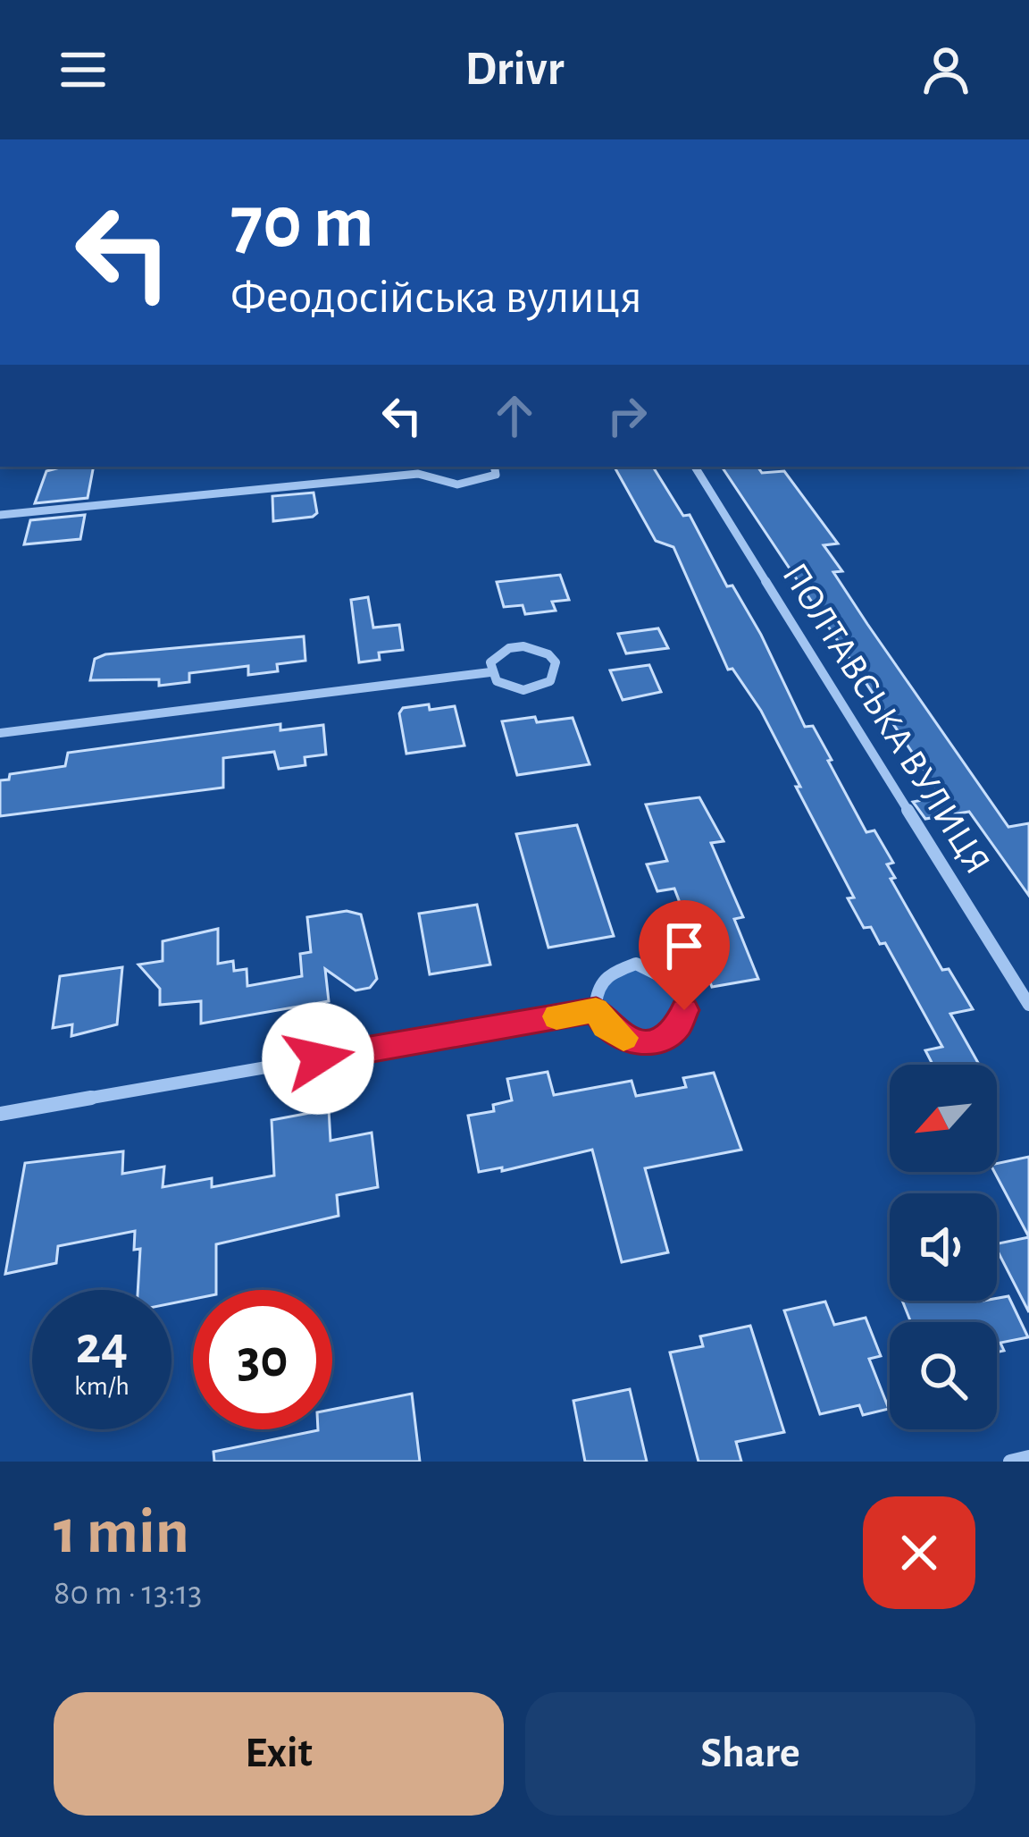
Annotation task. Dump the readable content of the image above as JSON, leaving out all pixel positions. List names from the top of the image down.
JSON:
{
  "streets": {
    "street": ["ПОЛТАВСЬКА ВУЛИЦЯ"]
  },
  "north": "bottom left",
  "page": {
    "header": "Drivr",
    "turn": ["70 m", "Феодосійська вулиця"],
    "speed": "24 km/h",
    "limit": "30",
    "heading": ["1 min", "80 m · 13:13"],
    "buttons": ["Exit", "Share"]
  }
}
